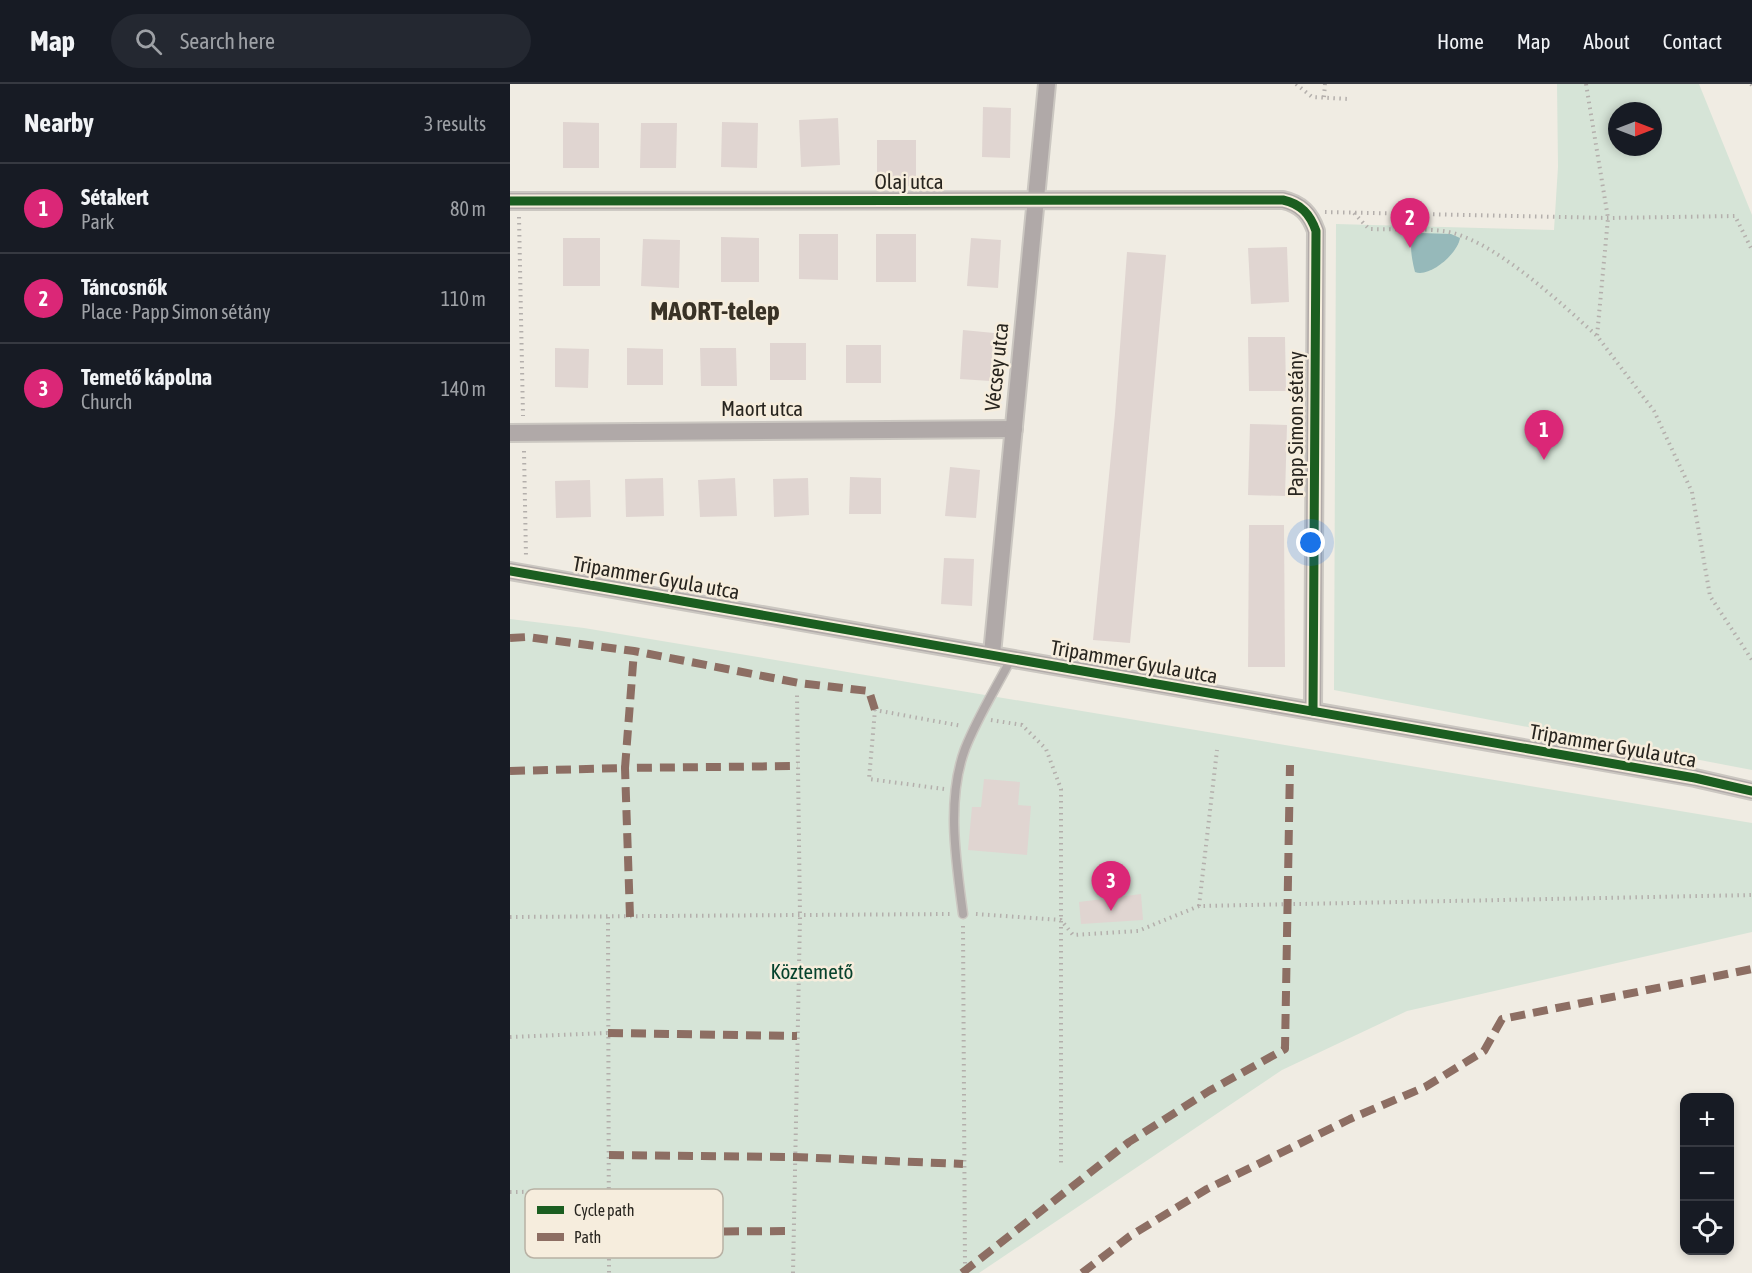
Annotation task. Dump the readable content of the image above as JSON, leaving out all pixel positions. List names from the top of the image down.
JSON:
{
  "streets": {
    "street": [
      "Olaj utca",
      "Vécsey utca",
      "Maort utca",
      "Papp Simon sétány",
      "Tripammer Gyula utca"
    ]
  },
  "crossings": [
    ["Olaj utca", "Vécsey utca"],
    ["Olaj utca", "Papp Simon sétány"],
    ["Vécsey utca", "Maort utca"],
    ["Vécsey utca", "Tripammer Gyula utca"],
    ["Papp Simon sétány", "Tripammer Gyula utca"]
  ],
  "districts": ["MAORT-telep"],
  "parks": ["Köztemető"],
  "legend": ["Cycle path", "Path"],
  "north": "right",
  "page": {
    "header": "Map",
    "search": "Search here",
    "nav": [
      "Home",
      "Map",
      "About",
      "Contact"
    ],
    "heading": ["Nearby", "3 results"],
    "list": [
      {
        "mark": "1",
        "name": "Sétakert",
        "note": "Park",
        "value": "80 m"
      },
      {
        "mark": "2",
        "name": "Táncosnők",
        "note": "Place · Papp Simon sétány",
        "value": "110 m"
      },
      {
        "mark": "3",
        "name": "Temető kápolna",
        "note": "Church",
        "value": "140 m"
      }
    ],
    "pins": ["2", "1", "3"],
    "map_buttons": ["+", "−"]
  }
}
